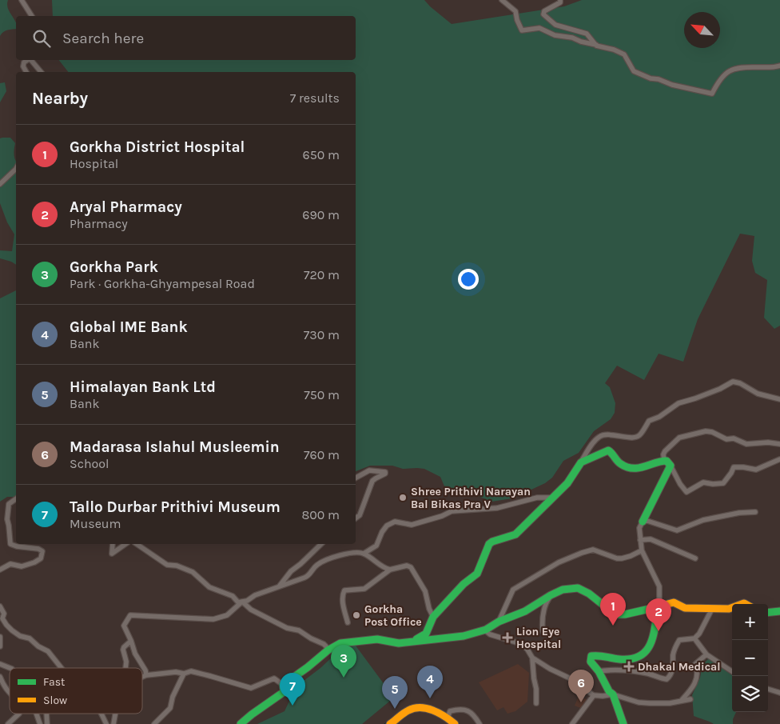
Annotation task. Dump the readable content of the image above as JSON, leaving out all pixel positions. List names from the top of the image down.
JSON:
{
  "places": {
    "other": ["Shree Prithivi Narayan Bal Bikas Pra V", "Gorkha Post Office"],
    "health": ["Lion Eye Hospital", "Dhakal Medical"]
  },
  "legend": ["Fast", "Slow"],
  "north": "top left",
  "page": {
    "search": "Search here",
    "heading": ["Nearby", "7 results"],
    "list": [
      {
        "mark": "1",
        "name": "Gorkha District Hospital",
        "note": "Hospital",
        "value": "650 m"
      },
      {
        "mark": "2",
        "name": "Aryal Pharmacy",
        "note": "Pharmacy",
        "value": "690 m"
      },
      {
        "mark": "3",
        "name": "Gorkha Park",
        "note": "Park · Gorkha-Ghyampesal Road",
        "value": "720 m"
      },
      {
        "mark": "4",
        "name": "Global IME Bank",
        "note": "Bank",
        "value": "730 m"
      },
      {
        "mark": "5",
        "name": "Himalayan Bank Ltd",
        "note": "Bank",
        "value": "750 m"
      },
      {
        "mark": "6",
        "name": "Madarasa Islahul Musleemin",
        "note": "School",
        "value": "760 m"
      },
      {
        "mark": "7",
        "name": "Tallo Durbar Prithivi Museum",
        "note": "Museum",
        "value": "800 m"
      }
    ],
    "pins": [
      "1",
      "2",
      "3",
      "4",
      "6",
      "7",
      "5"
    ],
    "map_buttons": ["+", "−"]
  }
}
